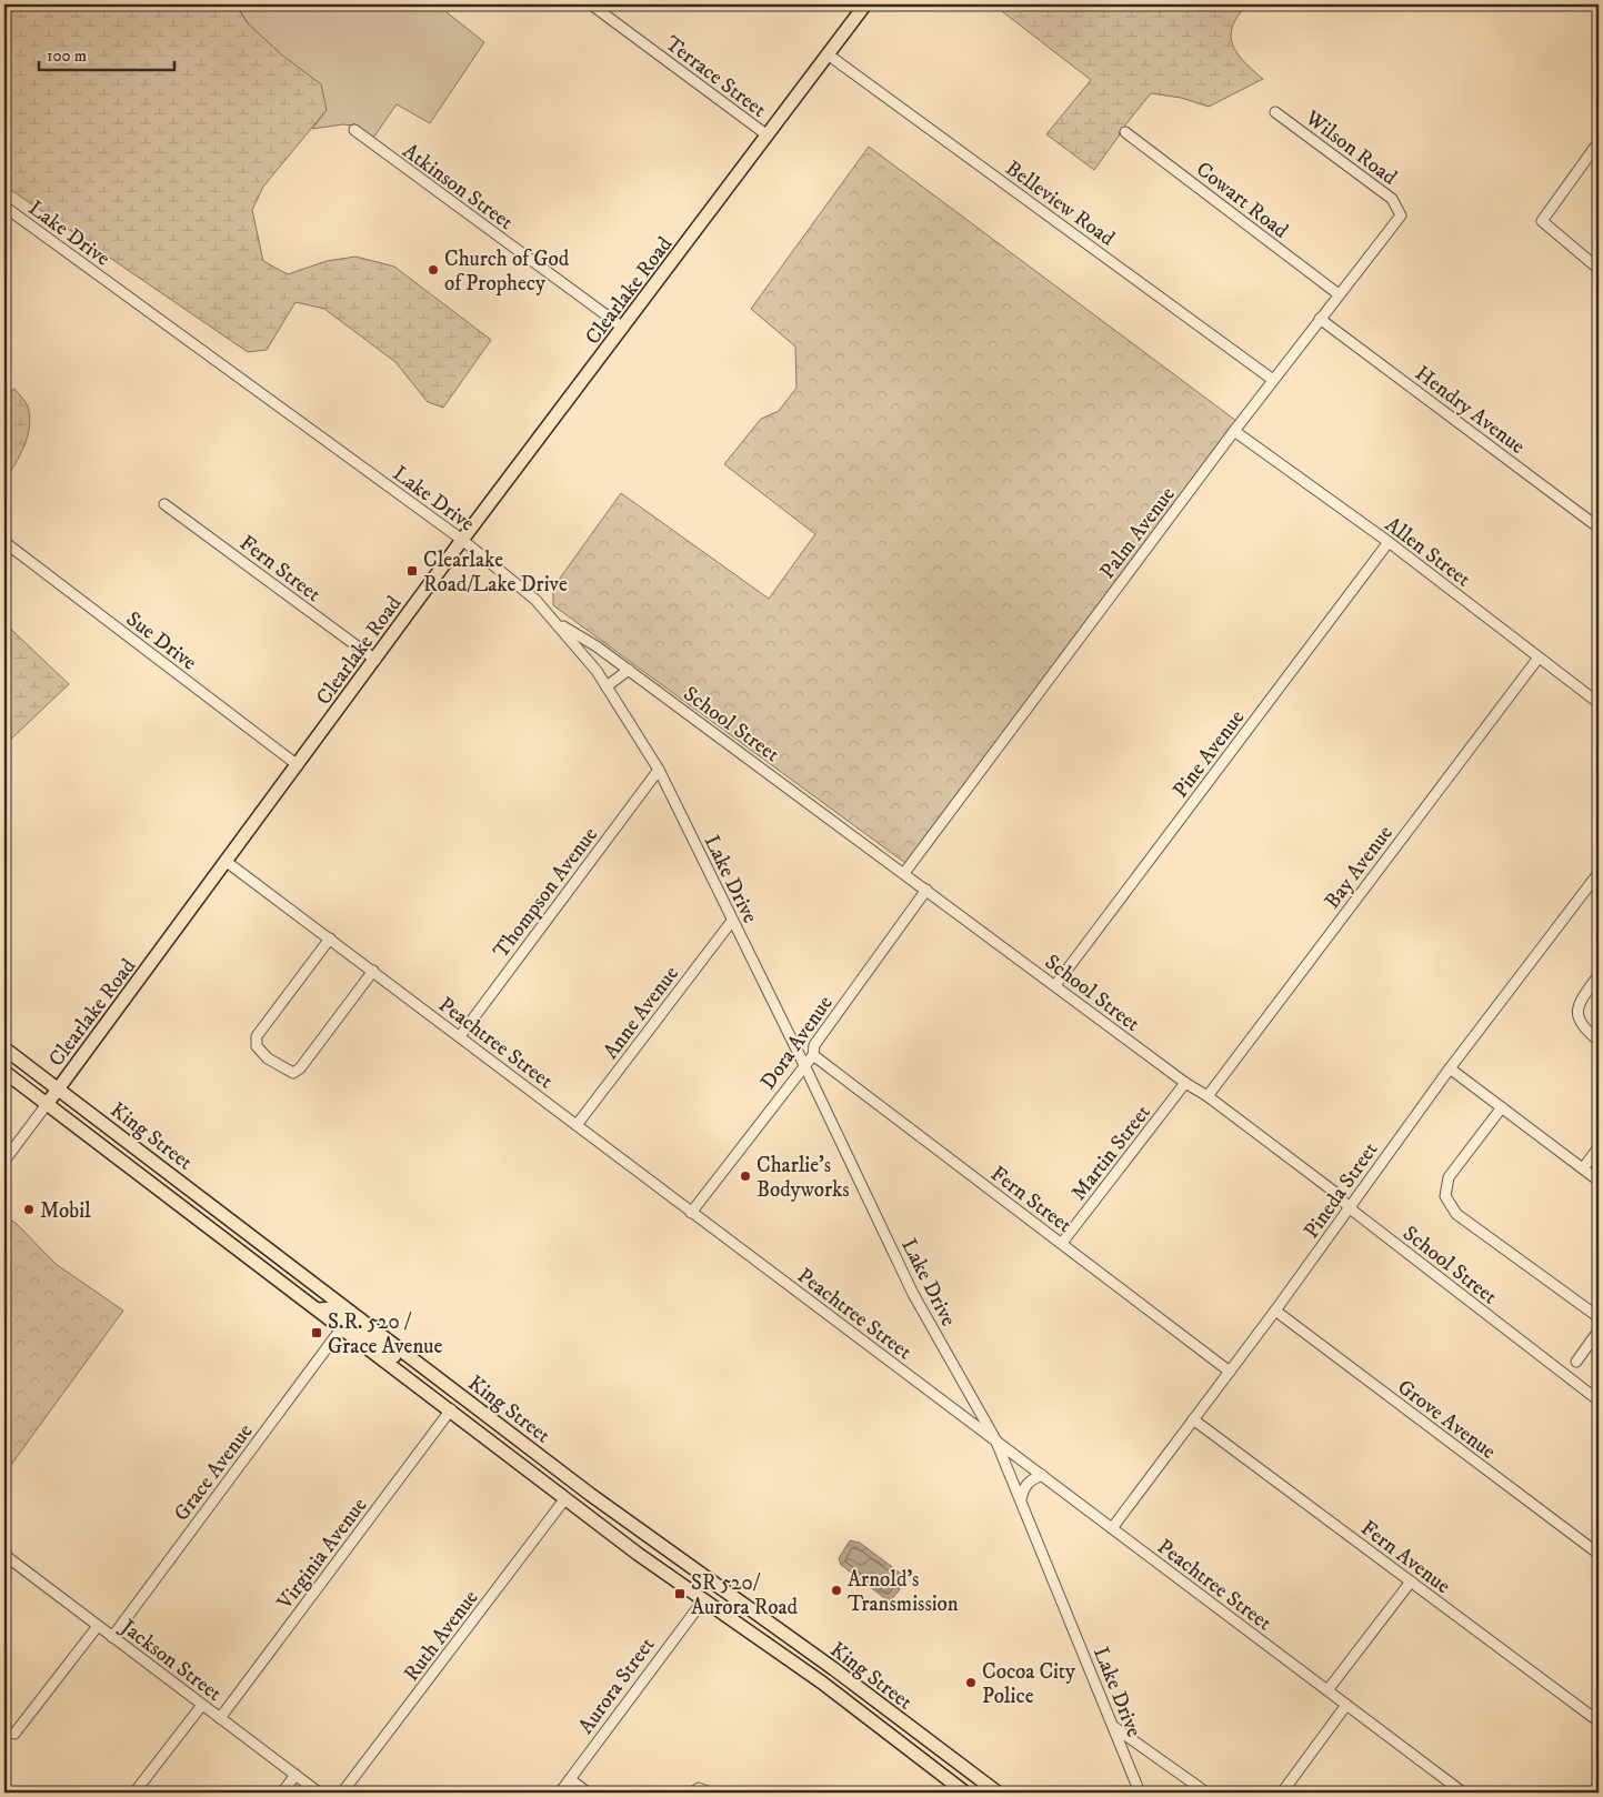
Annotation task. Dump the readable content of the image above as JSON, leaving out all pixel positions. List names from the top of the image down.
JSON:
{
  "streets": {
    "main road": ["Clearlake Road", "King Street"],
    "street": [
      "Terrace Street",
      "Wilson Road",
      "Atkinson Street",
      "Cowart Road",
      "Belleview Road",
      "Lake Drive",
      "Hendry Avenue",
      "Palm Avenue",
      "Allen Street",
      "Fern Street",
      "Sue Drive",
      "School Street",
      "Pine Avenue",
      "Bay Avenue",
      "Thompson Avenue",
      "Anne Avenue",
      "Peachtree Street",
      "Dora Avenue",
      "Martin Street",
      "Pineda Street",
      "Grove Avenue",
      "Grace Avenue",
      "Virginia Avenue",
      "Fern Avenue",
      "Ruth Avenue",
      "Jackson Street",
      "Aurora Street"
    ]
  },
  "crossings": [
    ["Terrace Street", "Clearlake Road"],
    ["Wilson Road", "Palm Avenue"],
    ["Atkinson Street", "Clearlake Road"],
    ["Cowart Road", "Palm Avenue"],
    ["Belleview Road", "Clearlake Road"],
    ["Belleview Road", "Palm Avenue"],
    ["Lake Drive", "Clearlake Road"],
    ["Lake Drive", "School Street"],
    ["Lake Drive", "Thompson Avenue"],
    ["Lake Drive", "Anne Avenue"],
    ["Lake Drive", "Peachtree Street"],
    ["Lake Drive", "Dora Avenue"],
    ["Clearlake Road", "Fern Street"],
    ["Clearlake Road", "Sue Drive"],
    ["Clearlake Road", "Peachtree Street"],
    ["Clearlake Road", "King Street"],
    ["Hendry Avenue", "Palm Avenue"],
    ["Palm Avenue", "Allen Street"],
    ["Palm Avenue", "School Street"],
    ["Allen Street", "Pine Avenue"],
    ["Allen Street", "Bay Avenue"],
    ["Fern Street", "Dora Avenue"],
    ["Fern Street", "Martin Street"],
    ["Fern Street", "Pineda Street"],
    ["School Street", "Pine Avenue"],
    ["School Street", "Bay Avenue"],
    ["School Street", "Dora Avenue"],
    ["School Street", "Martin Street"],
    ["School Street", "Pineda Street"],
    ["Thompson Avenue", "Peachtree Street"],
    ["Anne Avenue", "Peachtree Street"],
    ["Peachtree Street", "Dora Avenue"],
    ["Peachtree Street", "Pineda Street"],
    ["King Street", "Grace Avenue"],
    ["King Street", "Virginia Avenue"],
    ["King Street", "Ruth Avenue"],
    ["King Street", "Aurora Street"],
    ["Pineda Street", "Grove Avenue"],
    ["Pineda Street", "Fern Avenue"],
    ["Grace Avenue", "Jackson Street"],
    ["Virginia Avenue", "Jackson Street"]
  ],
  "places": {
    "other": [
      "Church of God of Prophecy",
      "Charlie's Bodyworks",
      "Mobil",
      "Arnold's Transmission",
      "Cocoa City Police"
    ],
    "transit": ["Clearlake Road/Lake Drive", "S.R. 520 / Grace Avenue", "SR 520/ Aurora Road"]
  },
  "scale_bar": "100 m"
}
